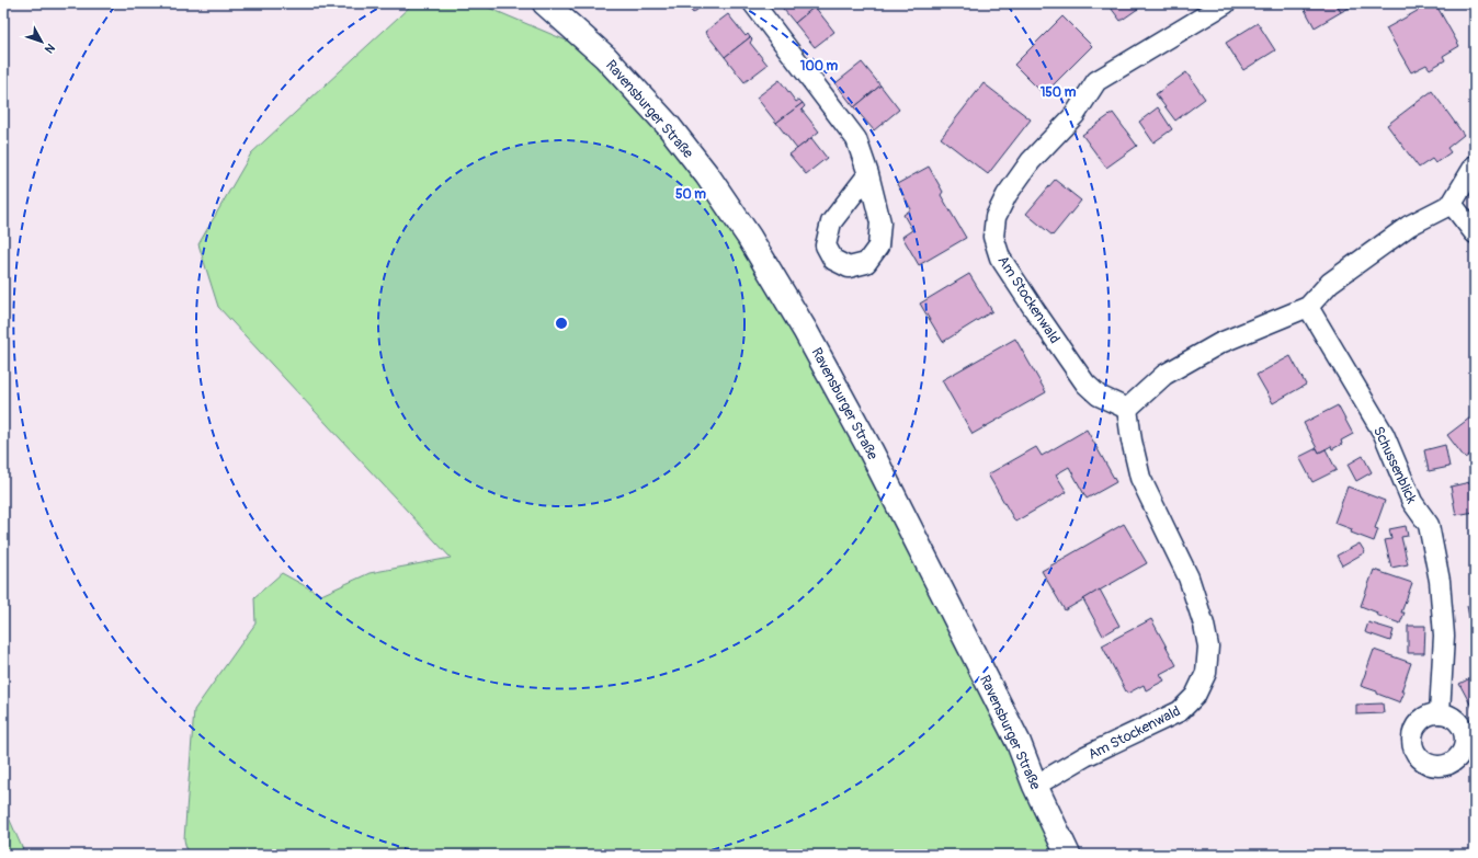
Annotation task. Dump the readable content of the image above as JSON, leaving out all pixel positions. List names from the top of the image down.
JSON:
{
  "streets": {
    "main road": ["Ravensburger Straße"],
    "street": ["Am Stockenwald", "Schussenblick"]
  },
  "crossings": [
    ["Ravensburger Straße", "Am Stockenwald"]
  ],
  "north": "bottom right",
  "rings": ["100 m", "150 m", "50 m"]
}
